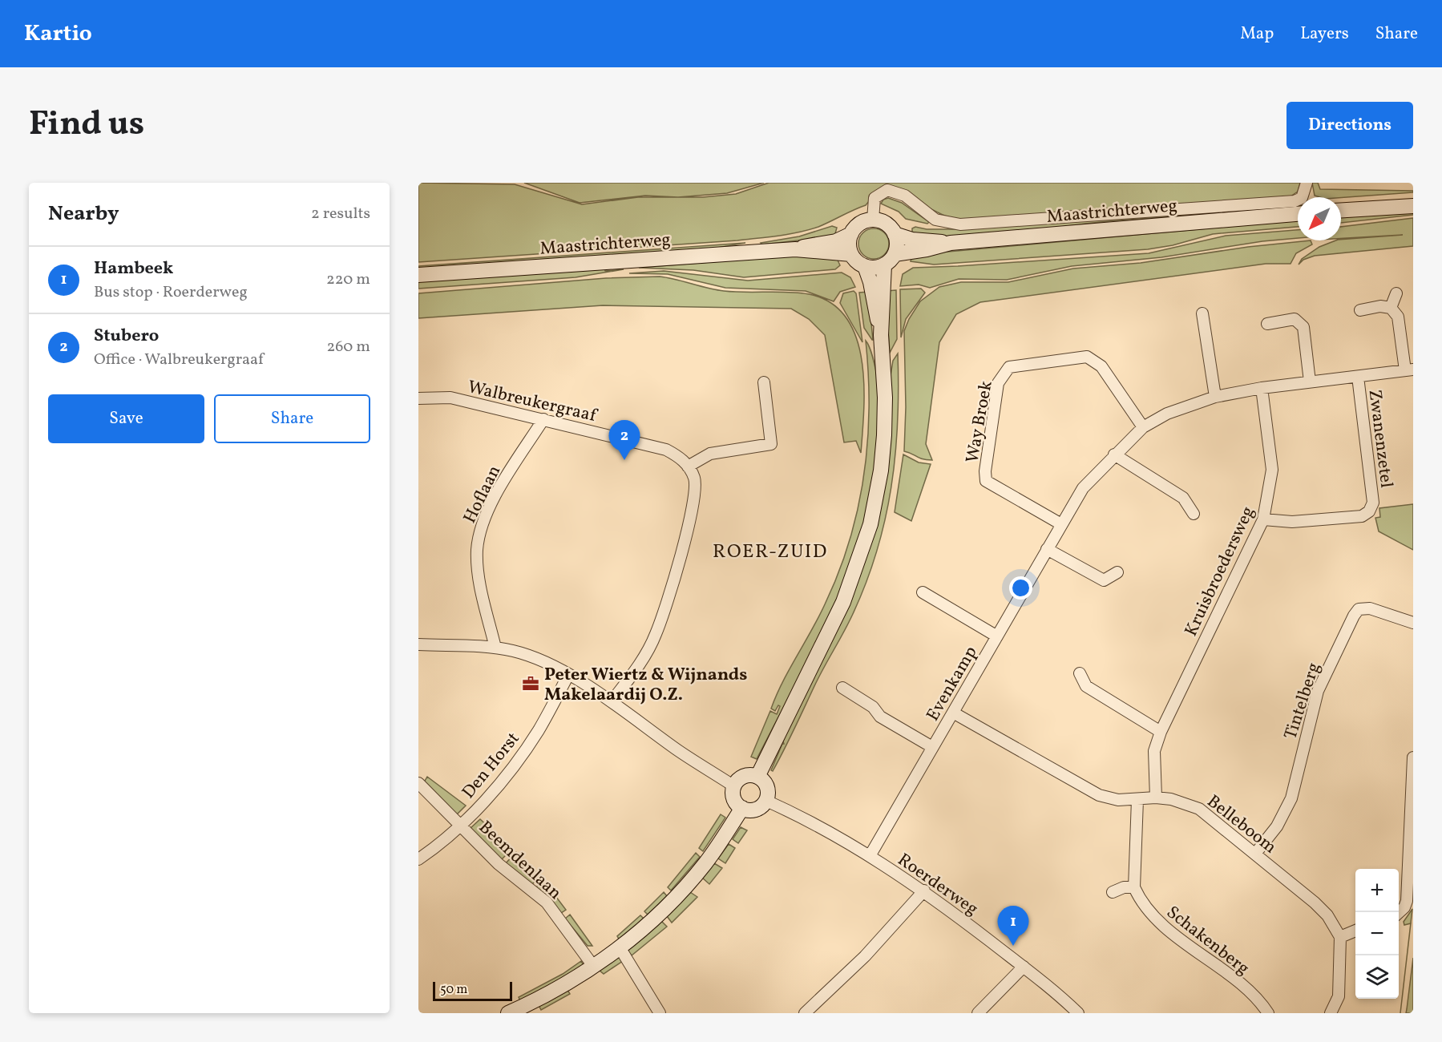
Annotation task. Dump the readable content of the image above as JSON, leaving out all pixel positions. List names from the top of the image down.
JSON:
{
  "streets": {
    "main road": ["Maastrichterweg"],
    "street": [
      "Walbreukergraaf",
      "Way Broek",
      "Zwanenzetel",
      "Hoflaan",
      "Kruisbroedersweg",
      "Evenkamp",
      "Tintelberg",
      "Den Horst",
      "Belleboom",
      "Beemdenlaan",
      "Roerderweg",
      "Schakenberg"
    ]
  },
  "crossings": [
    ["Walbreukergraaf", "Hoflaan"],
    ["Way Broek", "Evenkamp"],
    ["Zwanenzetel", "Kruisbroedersweg"],
    ["Zwanenzetel", "Evenkamp"],
    ["Kruisbroedersweg", "Evenkamp"],
    ["Kruisbroedersweg", "Belleboom"],
    ["Evenkamp", "Belleboom"],
    ["Evenkamp", "Roerderweg"],
    ["Tintelberg", "Belleboom"],
    ["Den Horst", "Beemdenlaan"]
  ],
  "districts": ["ROER-ZUID"],
  "places": {
    "office": ["Peter Wiertz & Wijnands Makelaardij O.Z."]
  },
  "scale_bar": "50 m",
  "north": "bottom left",
  "page": {
    "header": "Kartio",
    "nav": ["Map", "Layers", "Share"],
    "title": "Find us",
    "buttons": [
      "Directions",
      ["Save", "Share"]
    ],
    "heading": ["Nearby", "2 results"],
    "list": [
      {
        "mark": "1",
        "name": "Hambeek",
        "note": "Bus stop · Roerderweg",
        "value": "220 m"
      },
      {
        "mark": "2",
        "name": "Stubero",
        "note": "Office · Walbreukergraaf",
        "value": "260 m"
      }
    ],
    "pins": ["2", "1"],
    "map_buttons": ["+", "−"],
    "scale": "50 m"
  }
}
